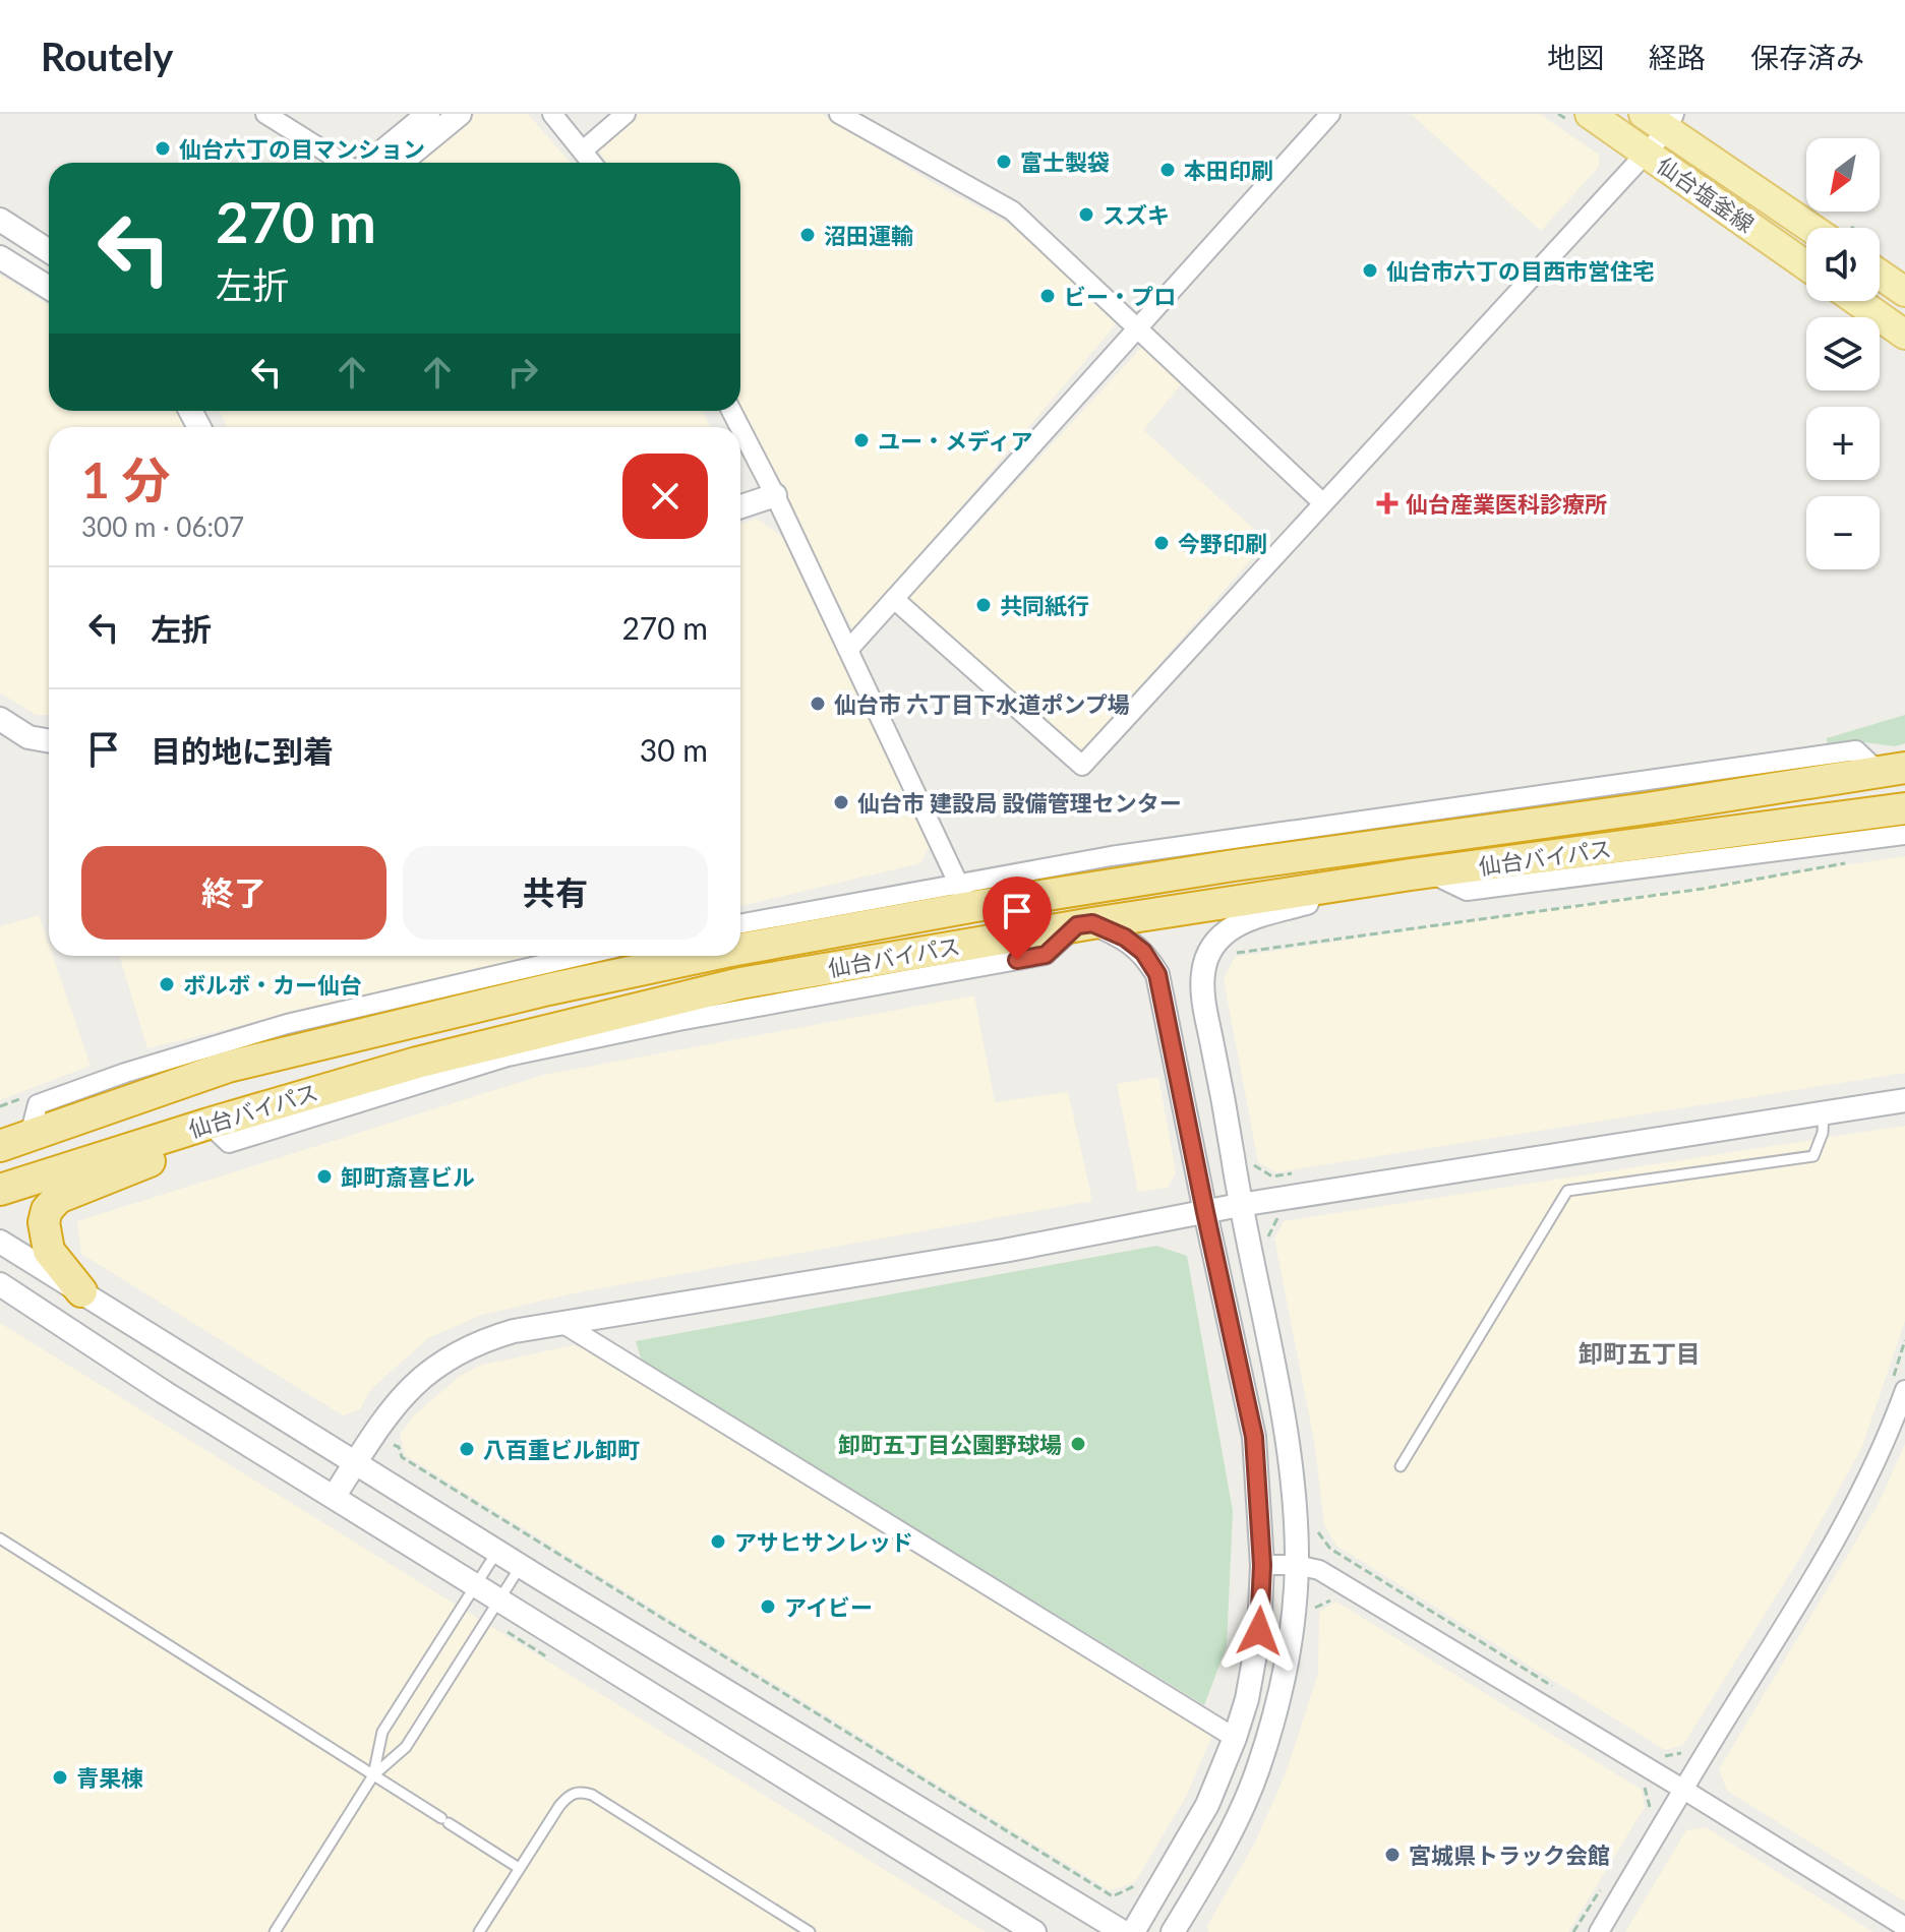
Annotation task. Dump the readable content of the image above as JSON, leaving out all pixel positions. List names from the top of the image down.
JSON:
{
  "streets": {
    "highway": ["仙台バイパス"],
    "main road": ["仙台塩釜線"]
  },
  "districts": ["卸町五丁目"],
  "places": {
    "other": [
      "仙台六丁の目マンション",
      "富士製袋",
      "本田印刷",
      "スズキ",
      "沼田運輸",
      "仙台市六丁の目西市営住宅",
      "ビー・プロ",
      "ユー・メディア",
      "今野印刷",
      "共同紙行",
      "仙台市 六丁目下水道ポンプ場",
      "仙台市 建設局 設備管理センター",
      "ボルボ・カー仙台",
      "卸町斎喜ビル",
      "卸町五丁目公園野球場",
      "八百重ビル卸町",
      "アサヒサンレッド",
      "アイビー",
      "青果棟",
      "宮城県トラック会館"
    ],
    "health": ["仙台産業医科診療所"]
  },
  "north": "bottom left",
  "page": {
    "header": "Routely",
    "nav": ["地図", "経路", "保存済み"],
    "map_buttons": ["+", "−"],
    "turn": ["270 m", "左折"],
    "heading": ["1 分", "300 m · 06:07"],
    "list": [
      {
        "name": "左折",
        "value": "270 m"
      },
      {
        "name": "目的地に到着",
        "value": "30 m"
      }
    ],
    "buttons": ["終了", "共有"]
  }
}
